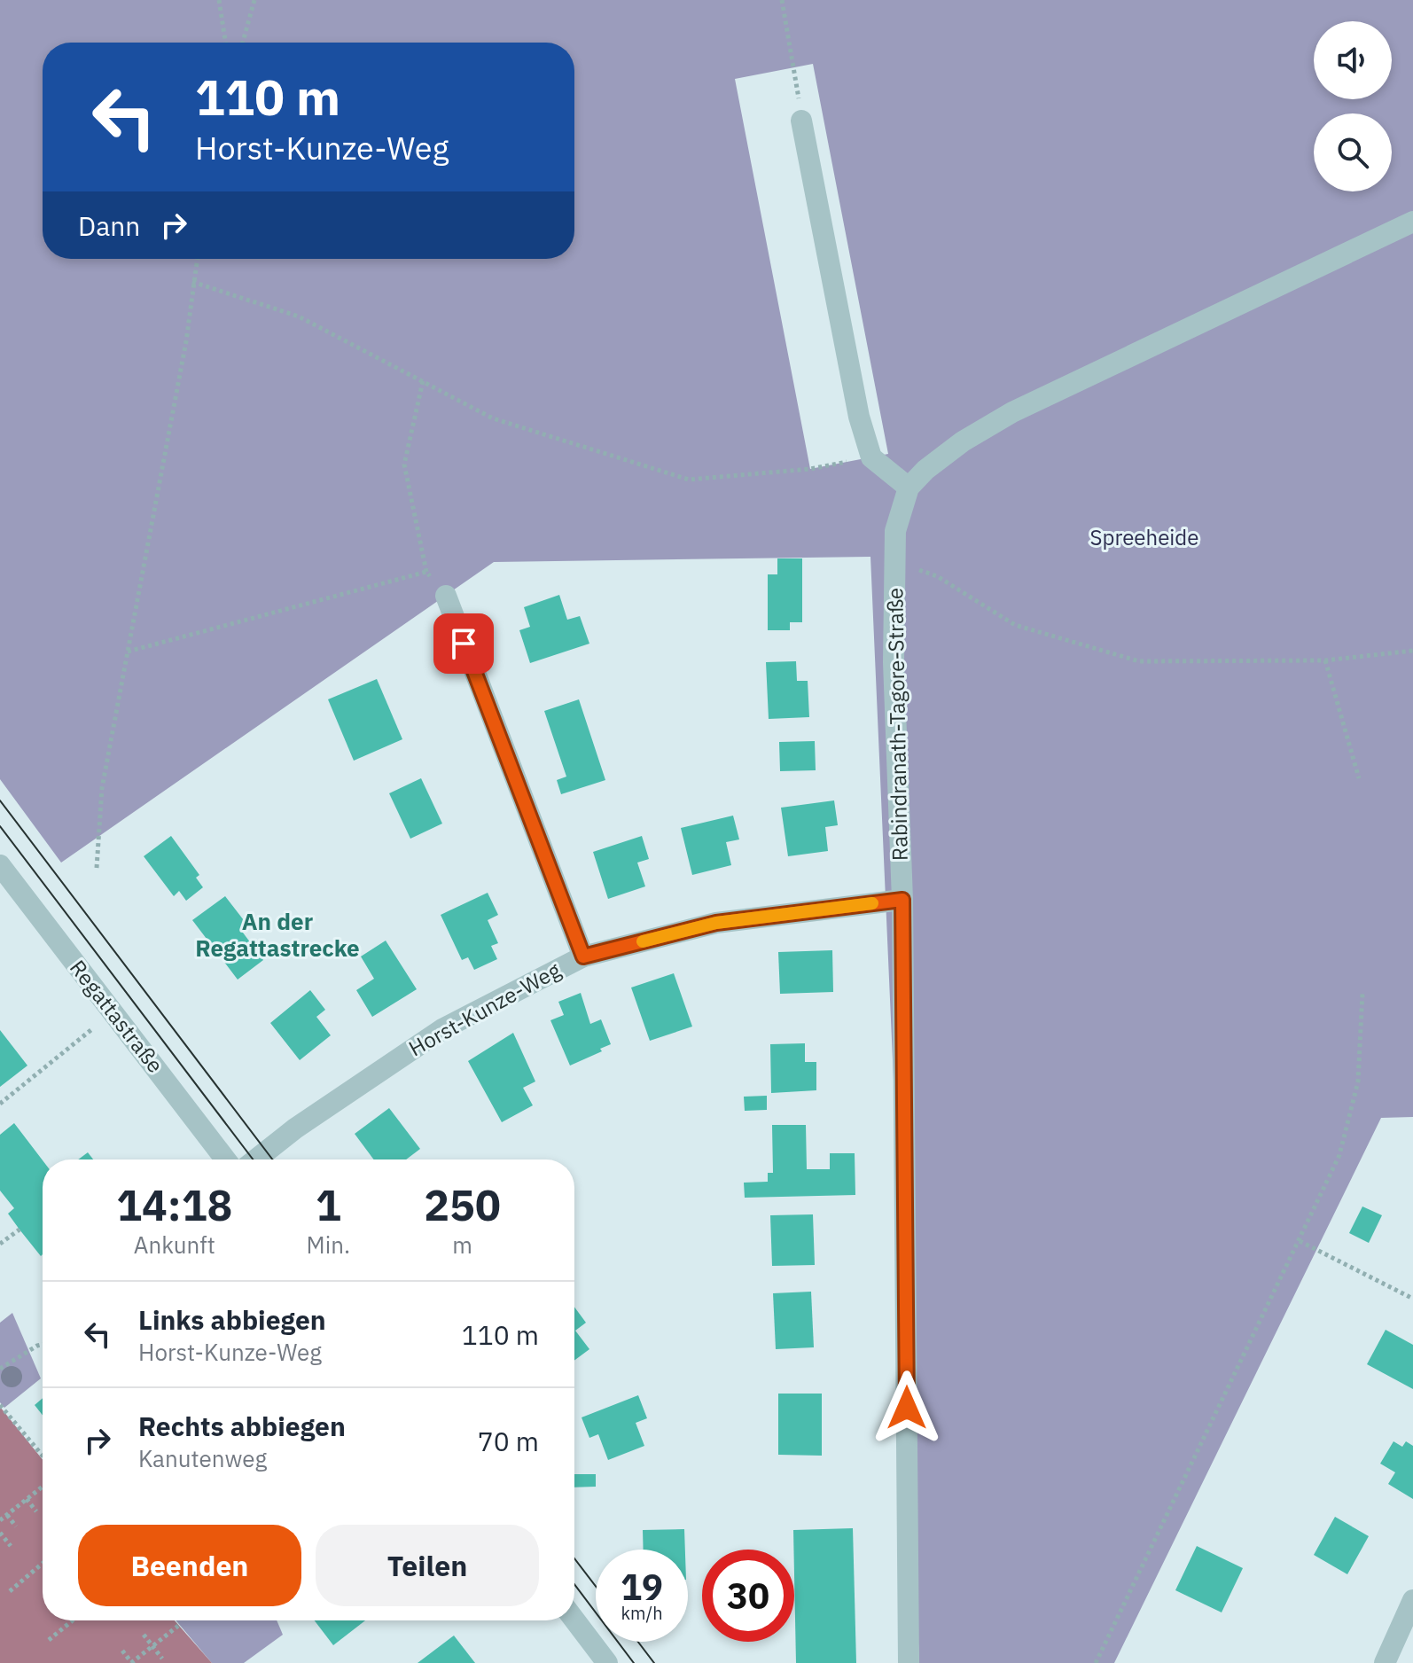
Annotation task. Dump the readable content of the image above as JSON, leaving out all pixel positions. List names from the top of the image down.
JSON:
{
  "streets": {
    "street": ["Rabindranath-Tagore-Straße", "Horst-Kunze-Weg", "Regattastraße"]
  },
  "crossings": [
    ["Rabindranath-Tagore-Straße", "Horst-Kunze-Weg"]
  ],
  "districts": ["An der Regattastrecke"],
  "parks": ["Spreeheide"],
  "page": {
    "turn": ["110 m", "Horst-Kunze-Weg"],
    "then": "Dann",
    "eta": [
      "14:18",
      "Ankunft",
      "1",
      "Min.",
      "250",
      "m"
    ],
    "list": [
      {
        "name": "Links abbiegen",
        "note": "Horst-Kunze-Weg",
        "value": "110 m"
      },
      {
        "name": "Rechts abbiegen",
        "note": "Kanutenweg",
        "value": "70 m"
      }
    ],
    "buttons": ["Beenden", "Teilen"],
    "speed": "19 km/h",
    "limit": "30"
  }
}
